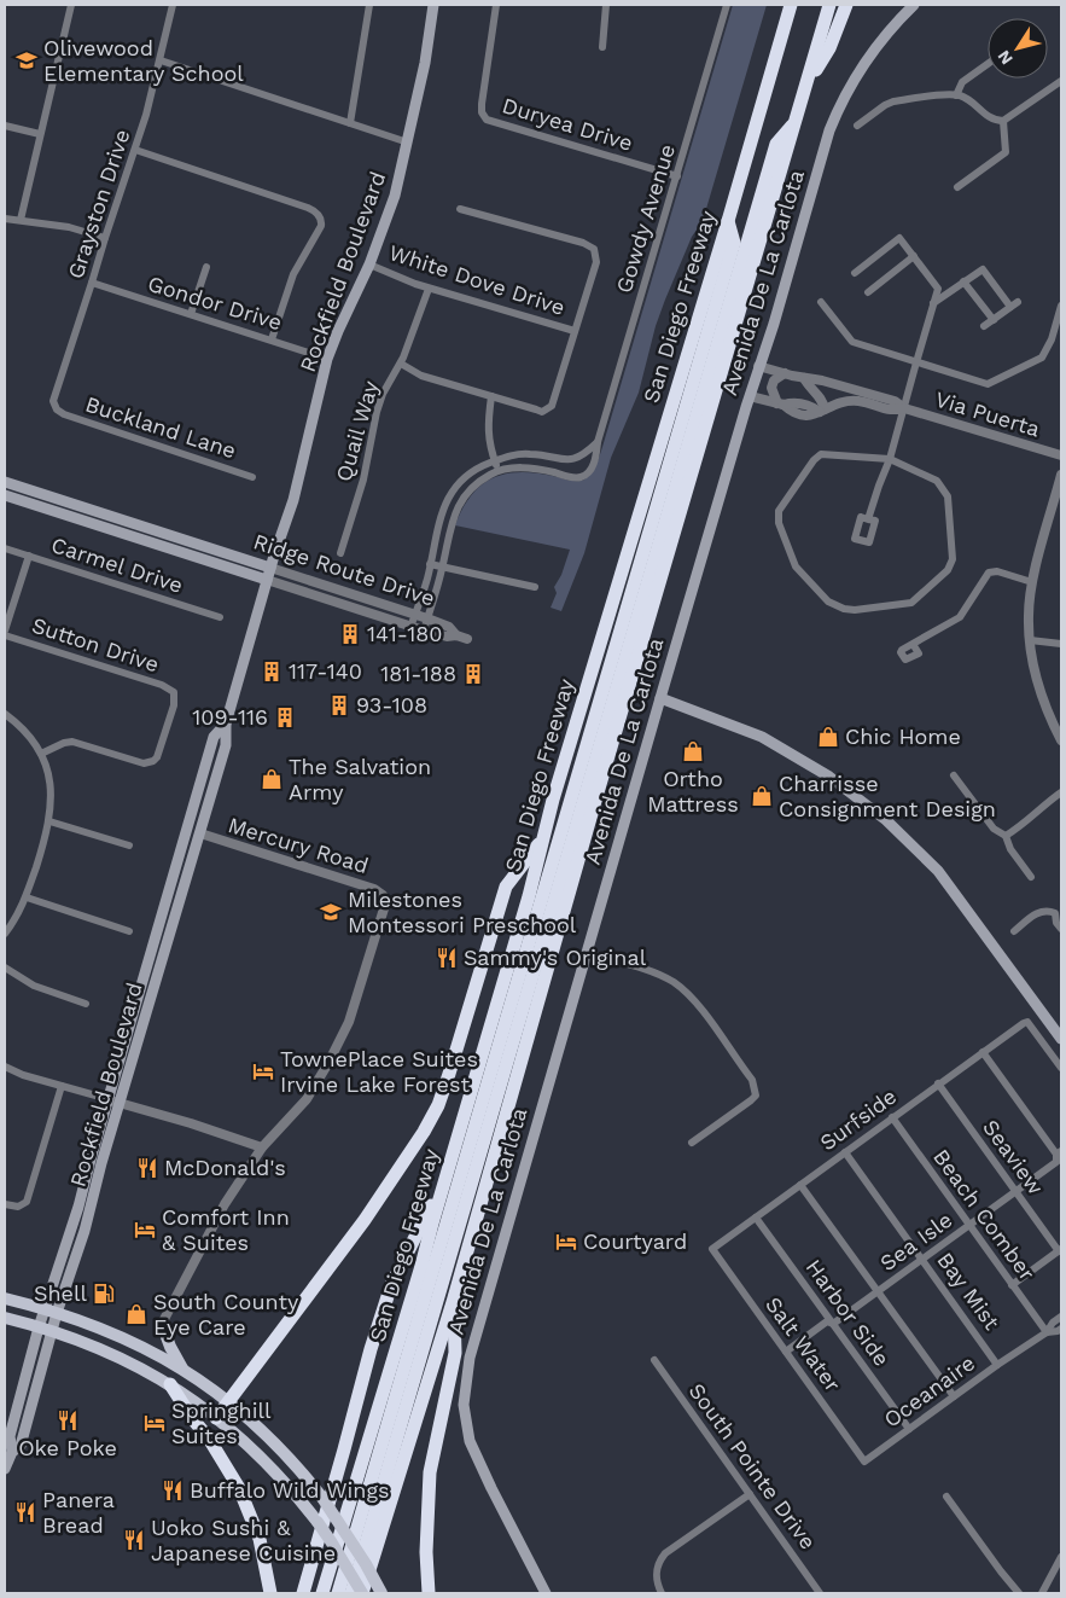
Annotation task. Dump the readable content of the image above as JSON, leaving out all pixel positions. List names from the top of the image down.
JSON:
{
  "streets": {
    "highway": ["San Diego Freeway"],
    "main road": ["Rockfield Boulevard", "Avenida De La Carlota", "Ridge Route Drive"],
    "street": [
      "Duryea Drive",
      "Grayston Drive",
      "Gowdy Avenue",
      "White Dove Drive",
      "Gondor Drive",
      "Via Puerta",
      "Buckland Lane",
      "Quail Way",
      "Carmel Drive",
      "Sutton Drive",
      "Mercury Road",
      "Surfside",
      "Seaview",
      "Beach Comber",
      "Sea Isle",
      "Bay Mist",
      "Harbor Side",
      "Salt Water",
      "Oceanaire",
      "South Pointe Drive"
    ]
  },
  "crossings": [
    ["Duryea Drive", "Gowdy Avenue"],
    ["Grayston Drive", "Gondor Drive"],
    ["Grayston Drive", "Buckland Lane"],
    ["Gowdy Avenue", "Ridge Route Drive"],
    ["Rockfield Boulevard", "White Dove Drive"],
    ["Rockfield Boulevard", "Gondor Drive"],
    ["Rockfield Boulevard", "Ridge Route Drive"],
    ["Rockfield Boulevard", "Mercury Road"],
    ["White Dove Drive", "Quail Way"],
    ["Avenida De La Carlota", "Via Puerta"],
    ["Surfside", "Seaview"],
    ["Surfside", "Beach Comber"],
    ["Surfside", "Bay Mist"],
    ["Surfside", "Harbor Side"],
    ["Surfside", "Salt Water"],
    ["Seaview", "Sea Isle"],
    ["Beach Comber", "Sea Isle"],
    ["Beach Comber", "Oceanaire"],
    ["Sea Isle", "Bay Mist"],
    ["Sea Isle", "Harbor Side"],
    ["Sea Isle", "Salt Water"],
    ["Bay Mist", "Oceanaire"],
    ["Harbor Side", "Oceanaire"],
    ["Salt Water", "Oceanaire"]
  ],
  "places": {
    "school or university": ["Olivewood Elementary School", "Milestones Montessori Preschool"],
    "building": [
      "141-180",
      "117-140",
      "181-188",
      "93-108",
      "109-116"
    ],
    "shop": [
      "Chic Home",
      "Ortho Mattress",
      "The Salvation Army",
      "Charrisse Consignment Design",
      "South County Eye Care"
    ],
    "restaurant": [
      "Sammy's Original",
      "McDonald's",
      "Oke Poke",
      "Buffalo Wild Wings",
      "Panera Bread",
      "Uoko Sushi & Japanese Cuisine"
    ],
    "hotel": [
      "TownePlace Suites Irvine Lake Forest",
      "Comfort Inn & Suites",
      "Courtyard",
      "Springhill Suites"
    ],
    "fuel station": ["Shell"]
  },
  "north": "bottom left"
}
